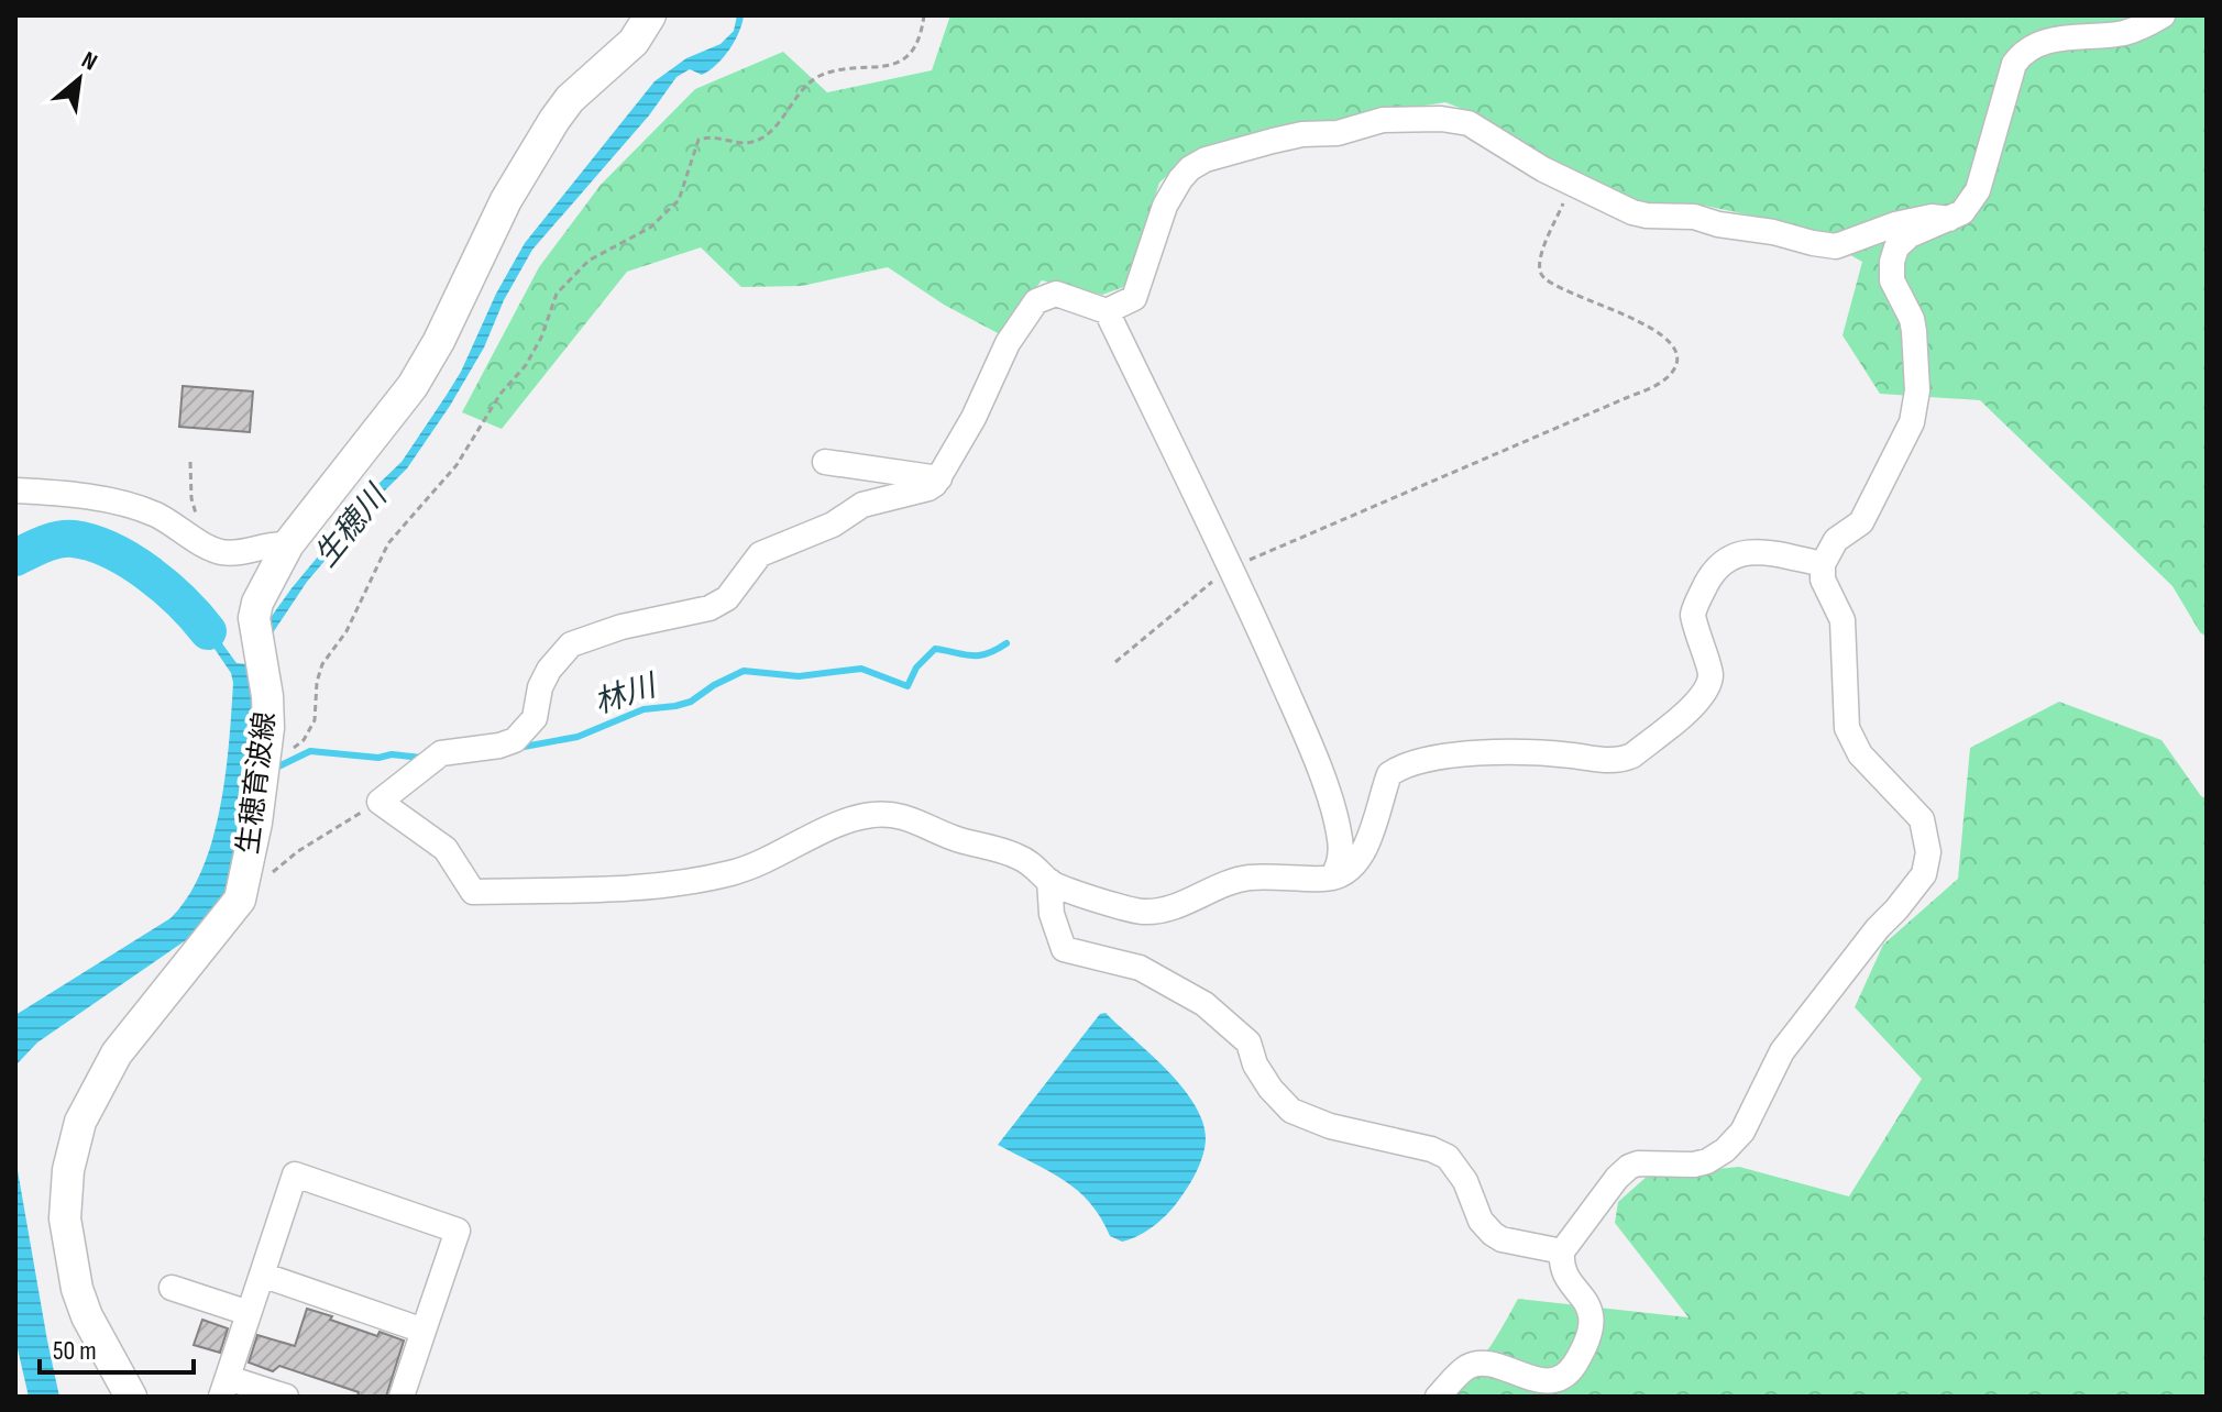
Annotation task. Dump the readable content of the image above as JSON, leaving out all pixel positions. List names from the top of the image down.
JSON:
{
  "streets": {
    "main road": ["生穂育波線"]
  },
  "water": ["生穂川", "林川"],
  "scale_bar": "50 m",
  "north": "top right"
}
